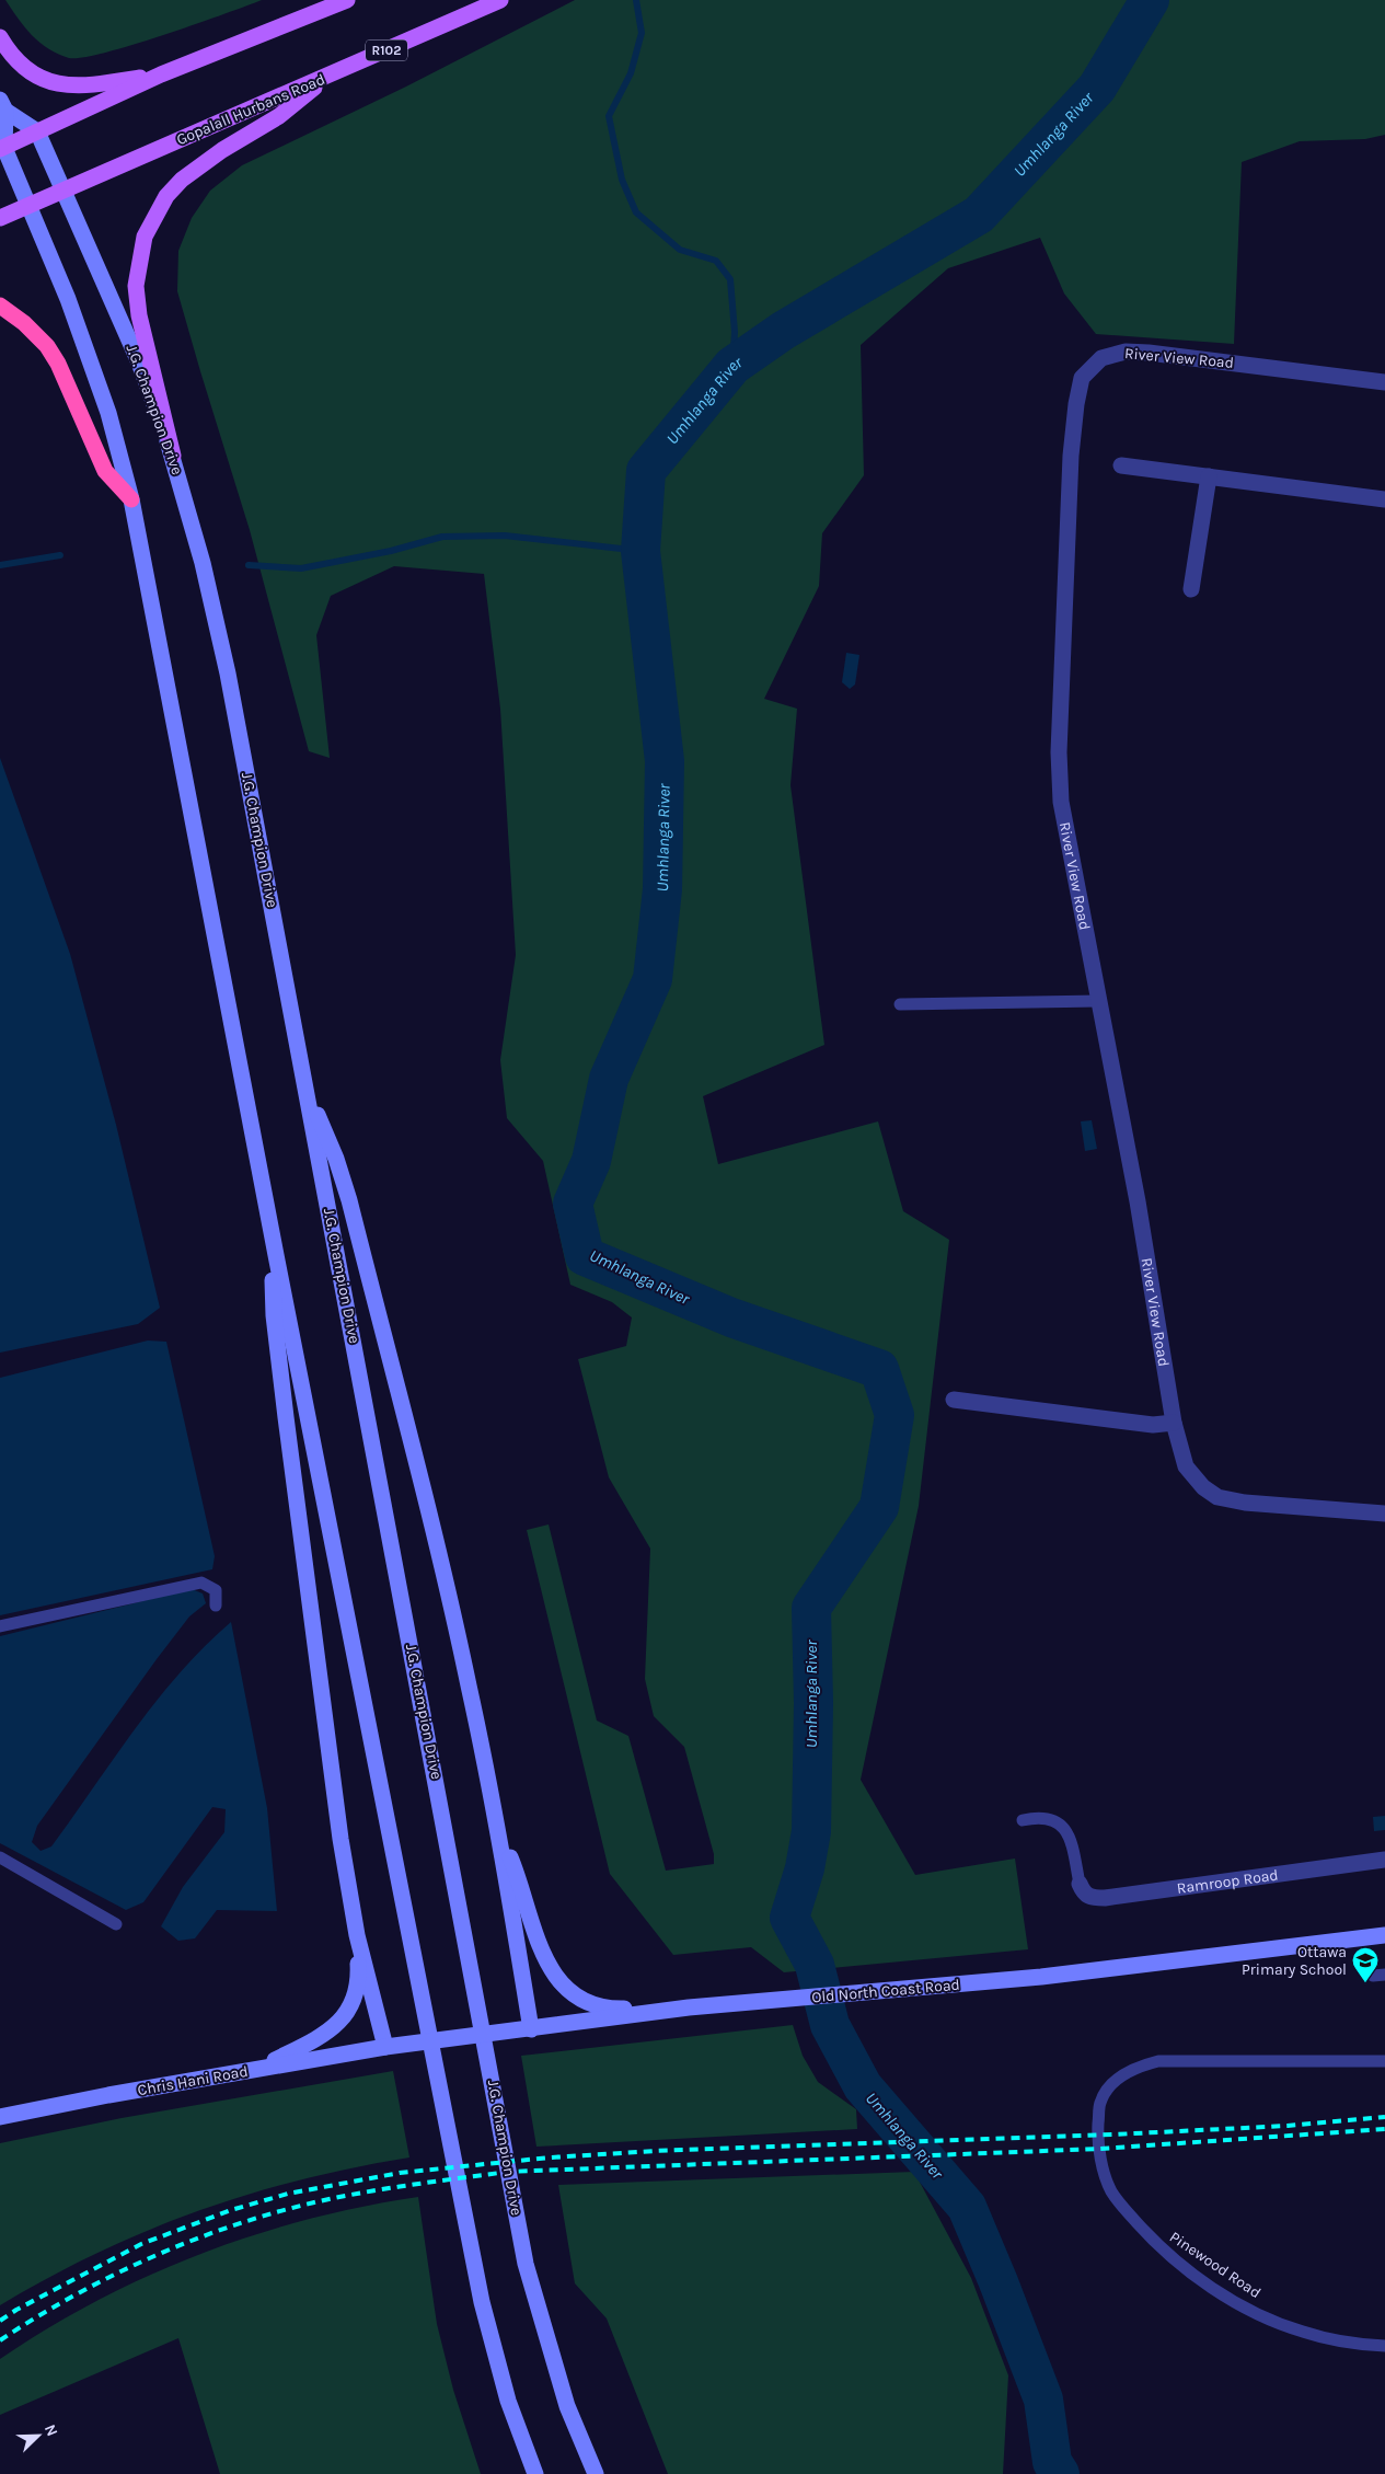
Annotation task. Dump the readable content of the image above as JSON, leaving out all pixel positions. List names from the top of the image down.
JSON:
{
  "streets": {
    "main road": ["R102", "Gopalall Hurbans Road"],
    "street": [
      "River View Road",
      "J.G. Champion Drive",
      "Ramroop Road",
      "Old North Coast Road",
      "Chris Hani Road"
    ],
    "lane": ["Pinewood Road"]
  },
  "crossings": [
    ["Gopalall Hurbans Road", "J.G. Champion Drive"],
    ["Old North Coast Road", "Chris Hani Road"]
  ],
  "water": ["Umhlanga River"],
  "places": {
    "school or university": ["Ottawa Primary School"]
  },
  "north": "top right"
}
